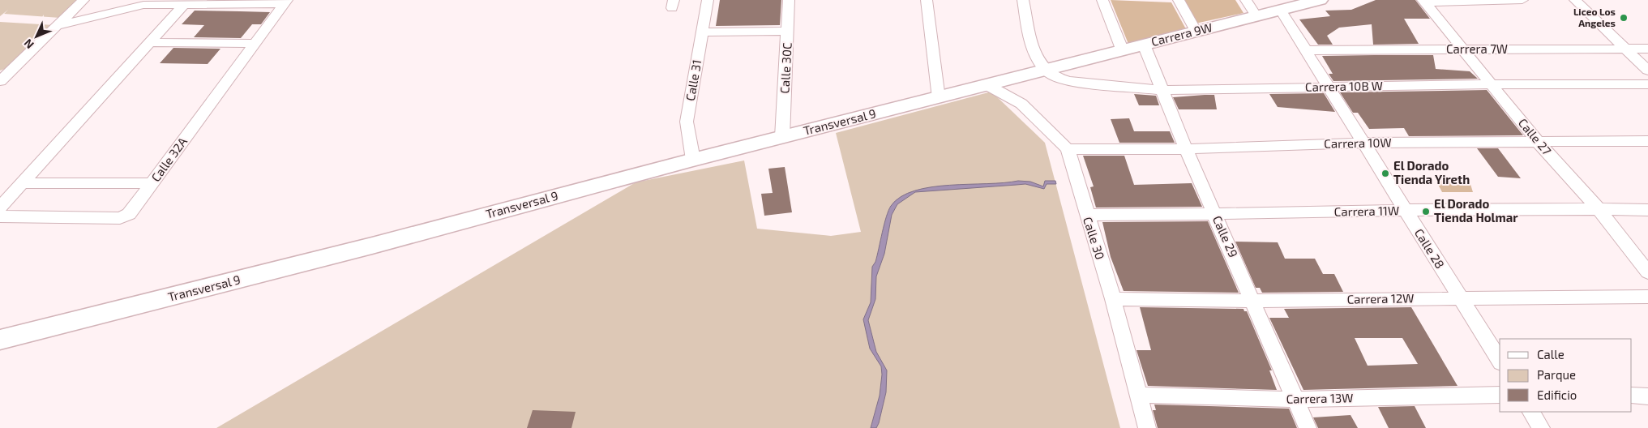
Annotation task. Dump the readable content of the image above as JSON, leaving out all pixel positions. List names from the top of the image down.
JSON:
{
  "streets": {
    "main road": ["Carrera 9W", "Transversal 9"],
    "street": [
      "Carrera 7W",
      "Calle 30C",
      "Calle 31",
      "Carrera 10B W",
      "Calle 27",
      "Carrera 10W",
      "Calle 32A",
      "Carrera 11W",
      "Calle 29",
      "Calle 30",
      "Calle 28",
      "Carrera 12W",
      "Carrera 13W"
    ]
  },
  "crossings": [
    ["Carrera 9W", "Carrera 10B W"],
    ["Carrera 9W", "Transversal 9"],
    ["Carrera 9W", "Calle 29"],
    ["Carrera 9W", "Calle 28"],
    ["Carrera 7W", "Calle 27"],
    ["Carrera 7W", "Calle 28"],
    ["Calle 30C", "Transversal 9"],
    ["Calle 31", "Transversal 9"],
    ["Carrera 10B W", "Transversal 9"],
    ["Carrera 10B W", "Calle 27"],
    ["Carrera 10B W", "Calle 29"],
    ["Carrera 10B W", "Calle 28"],
    ["Transversal 9", "Calle 30"],
    ["Calle 27", "Carrera 10W"],
    ["Calle 27", "Carrera 11W"],
    ["Carrera 10W", "Calle 29"],
    ["Carrera 10W", "Calle 30"],
    ["Carrera 10W", "Calle 28"],
    ["Carrera 11W", "Calle 29"],
    ["Carrera 11W", "Calle 30"],
    ["Carrera 11W", "Calle 28"],
    ["Calle 29", "Carrera 12W"],
    ["Calle 29", "Carrera 13W"],
    ["Calle 30", "Carrera 12W"],
    ["Calle 30", "Carrera 13W"],
    ["Calle 28", "Carrera 12W"]
  ],
  "places": ["Liceo Los Angeles", "El Dorado Tienda Yireth", "El Dorado Tienda Holmar"],
  "legend": ["Calle", "Parque", "Edificio"],
  "north": "bottom left"
}
